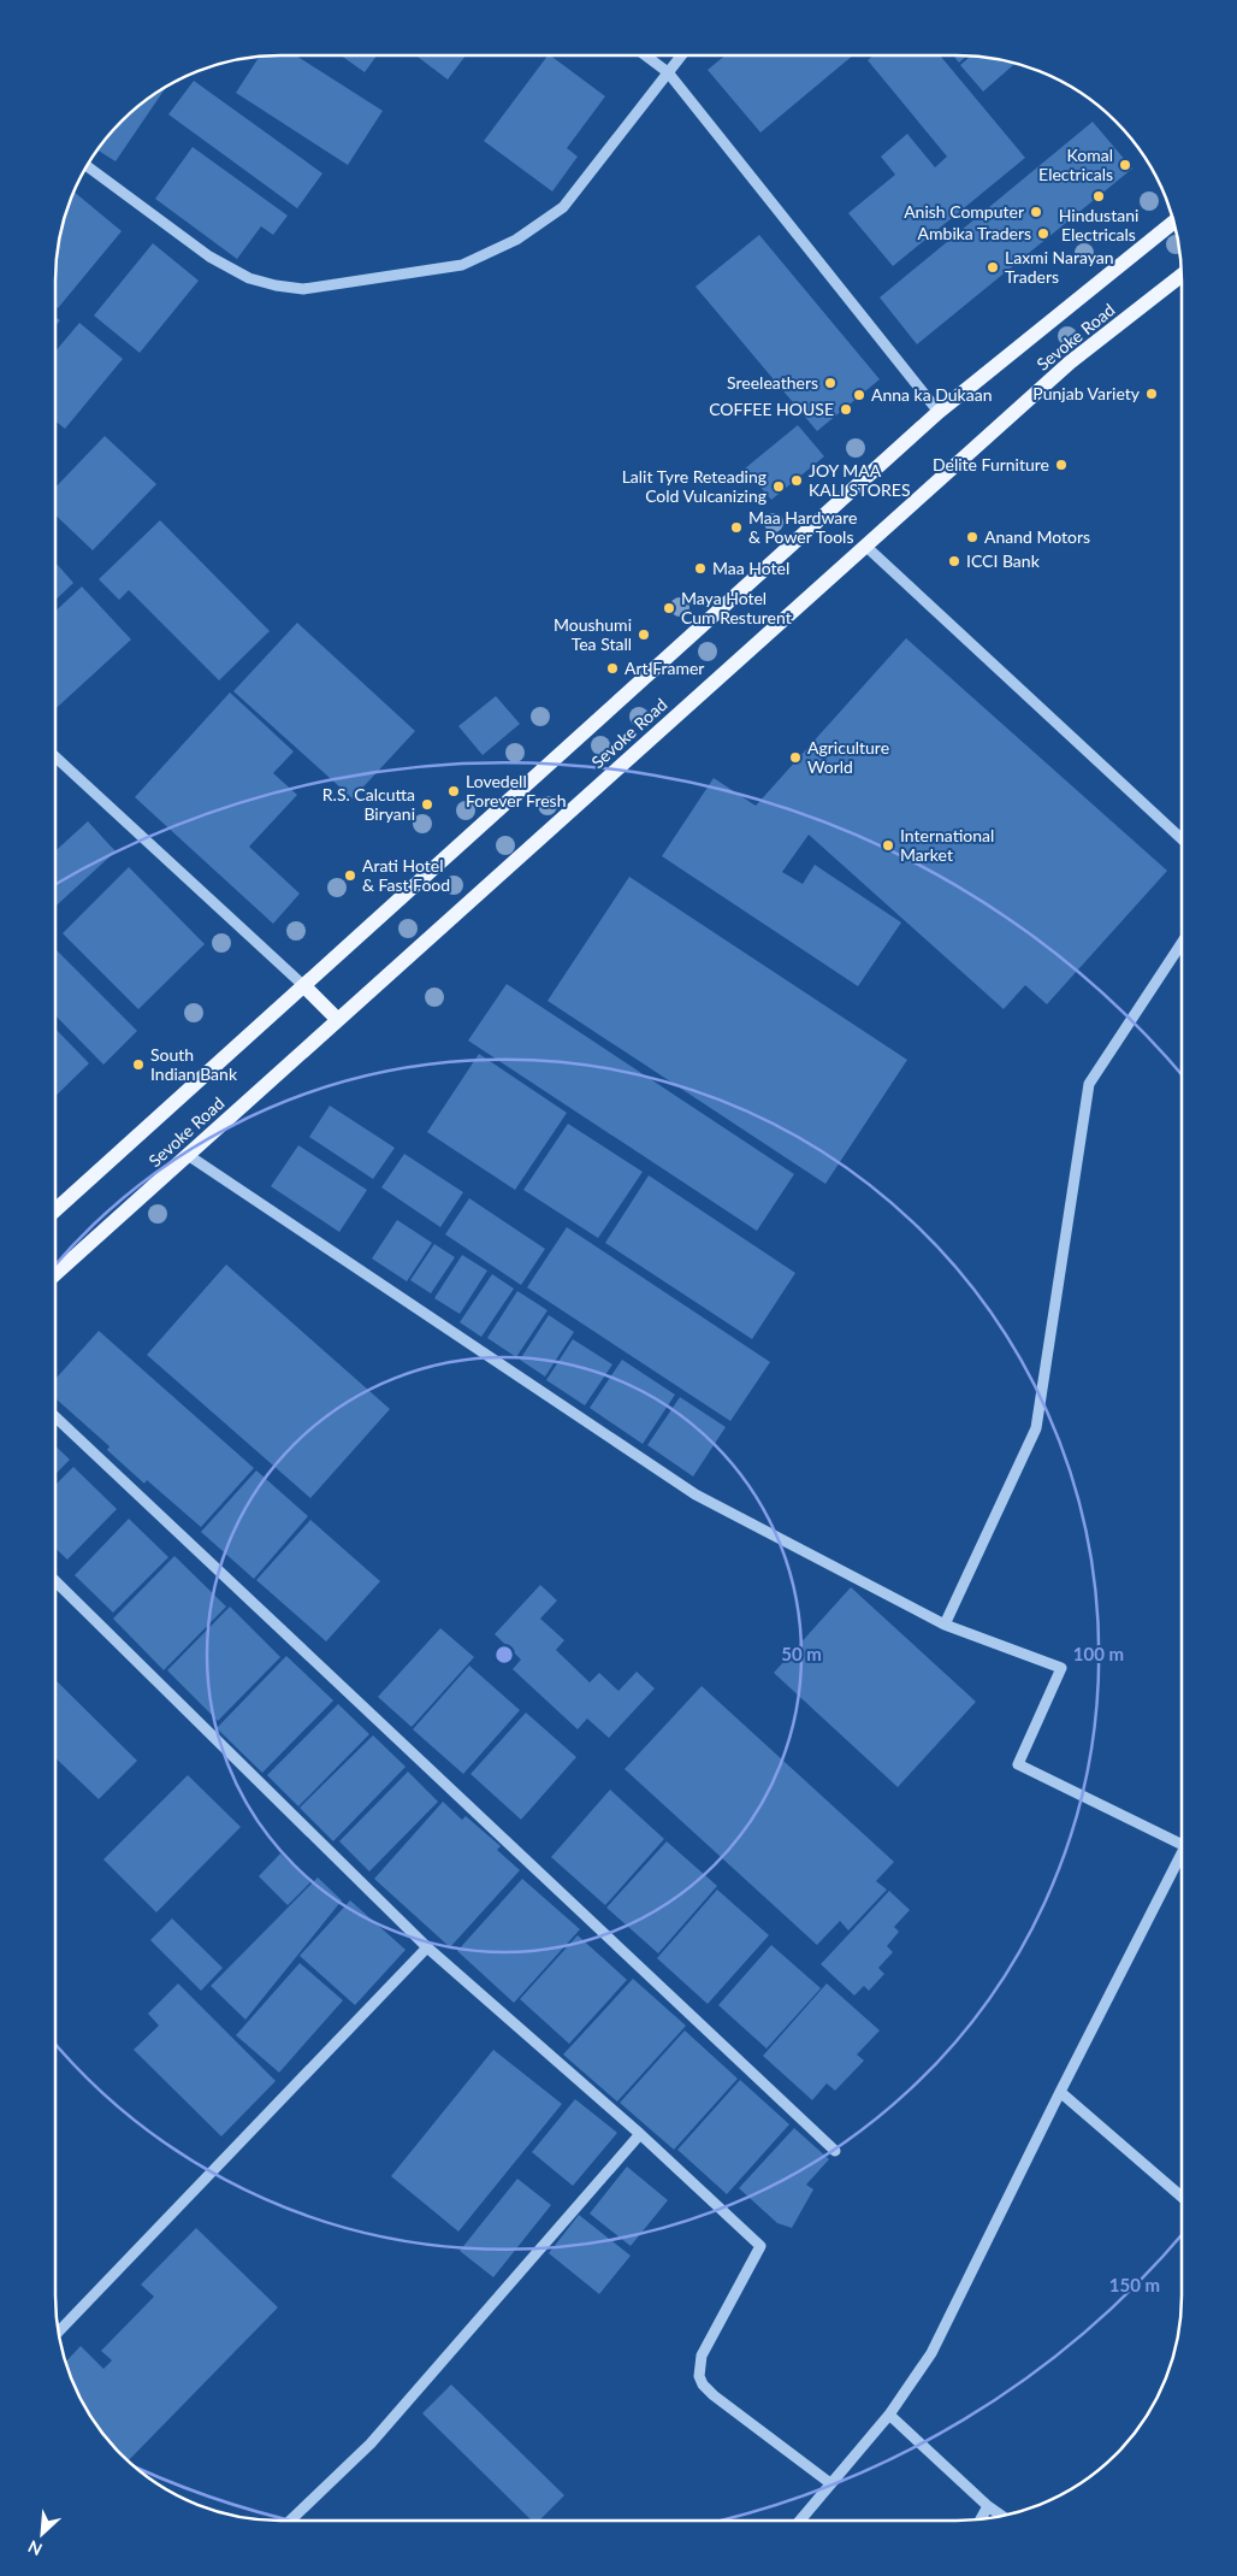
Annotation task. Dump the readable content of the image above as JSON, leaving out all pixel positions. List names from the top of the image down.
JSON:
{
  "streets": {
    "main road": ["Sevoke Road"]
  },
  "places": [
    "Komal Electricals",
    "Hindustani Electricals",
    "Anish Computer",
    "Ambika Traders",
    "Laxmi Narayan Traders",
    "Sreeleathers",
    "Punjab Variety",
    "Anna ka Dukaan",
    "COFFEE HOUSE",
    "Delite Furniture",
    "JOY MAA KALI STORES",
    "Lalit Tyre Reteading Cold Vulcanizing",
    "Maa Hardware & Power Tools",
    "Anand Motors",
    "ICCI Bank",
    "Maa Hotel",
    "Maya Hotel Cum Resturent",
    "Moushumi Tea Stall",
    "Art Framer",
    "Agriculture World",
    "Lovedell Forever Fresh",
    "R.S. Calcutta Biryani",
    "International Market",
    "Arati Hotel & Fast Food",
    "South Indian Bank"
  ],
  "north": "bottom left",
  "rings": ["50 m", "100 m", "150 m"]
}
